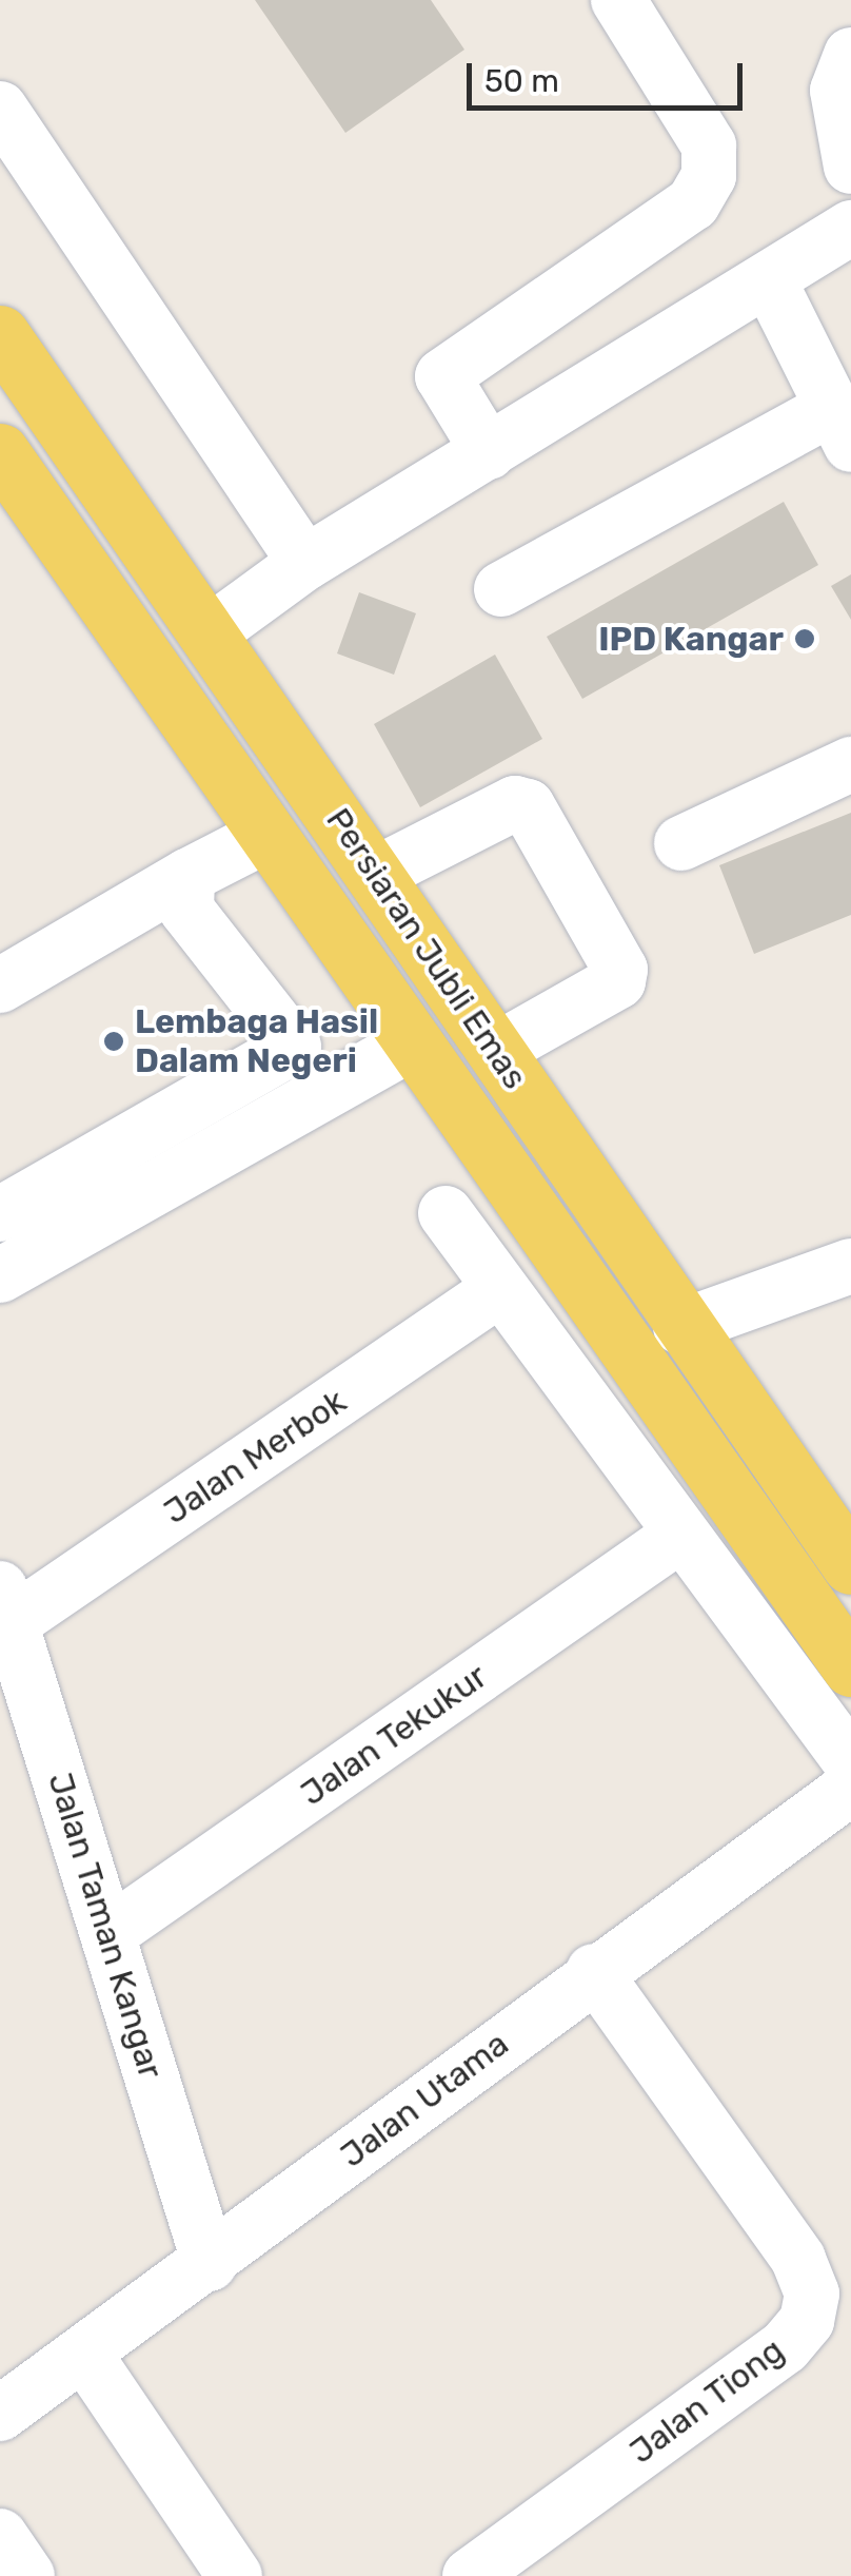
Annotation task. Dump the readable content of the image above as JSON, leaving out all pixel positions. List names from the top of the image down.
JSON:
{
  "streets": {
    "main road": ["Persiaran Jubli Emas"],
    "street": [
      "Jalan Merbok",
      "Jalan Tekukur",
      "Jalan Taman Kangar",
      "Jalan Utama",
      "Jalan Tiong"
    ]
  },
  "crossings": [
    ["Jalan Merbok", "Jalan Taman Kangar"],
    ["Jalan Tekukur", "Jalan Taman Kangar"],
    ["Jalan Taman Kangar", "Jalan Utama"],
    ["Jalan Utama", "Jalan Tiong"]
  ],
  "places": ["IPD Kangar", "Lembaga Hasil Dalam Negeri"],
  "scale_bar": "50 m"
}
